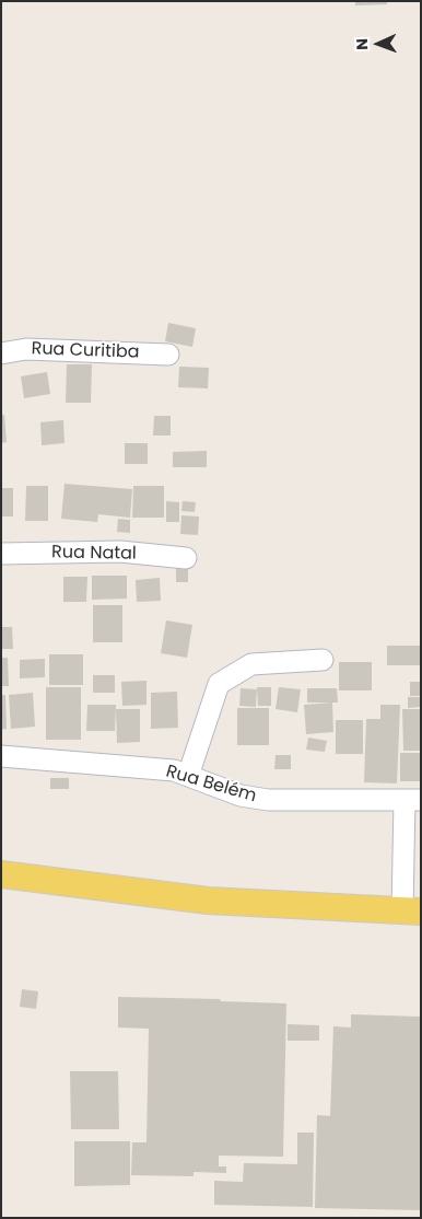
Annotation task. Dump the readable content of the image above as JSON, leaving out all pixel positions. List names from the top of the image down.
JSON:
{
  "streets": {
    "street": ["Rua Curitiba", "Rua Natal", "Rua Belém"]
  },
  "north": "left"
}
